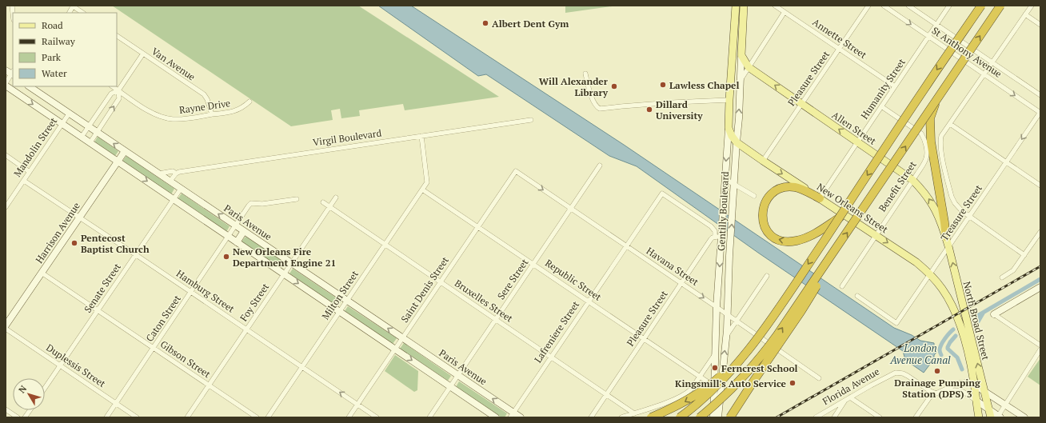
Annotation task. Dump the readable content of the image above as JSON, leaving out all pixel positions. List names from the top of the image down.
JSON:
{
  "streets": {
    "main road": [
      "Allen Street",
      "New Orleans Street",
      "Gentilly Boulevard",
      "North Broad Street"
    ],
    "street": [
      "Annette Street",
      "St Anthony Avenue",
      "Van Avenue",
      "Pleasure Street",
      "Humanity Street",
      "Rayne Drive",
      "Virgil Boulevard",
      "Mandolin Street",
      "Benefit Street",
      "Treasure Street",
      "Paris Avenue",
      "Harrison Avenue",
      "Havana Street",
      "Sere Street",
      "Republic Street",
      "Senate Street",
      "Saint Denis Street",
      "Hamburg Street",
      "Milton Street",
      "Bruxelles Street",
      "Foy Street",
      "Caton Street",
      "Lafreniere Street",
      "Gibson Street",
      "Duplessis Street",
      "Florida Avenue"
    ]
  },
  "crossings": [
    ["Annette Street", "Pleasure Street"],
    ["Annette Street", "Humanity Street"],
    ["St Anthony Avenue", "Humanity Street"],
    ["St Anthony Avenue", "Treasure Street"],
    ["Van Avenue", "Rayne Drive"],
    ["Pleasure Street", "Allen Street"],
    ["Pleasure Street", "New Orleans Street"],
    ["Pleasure Street", "Havana Street"],
    ["Pleasure Street", "Republic Street"],
    ["Pleasure Street", "Bruxelles Street"],
    ["Pleasure Street", "Lafreniere Street"],
    ["Humanity Street", "Allen Street"],
    ["Humanity Street", "Benefit Street"],
    ["Humanity Street", "New Orleans Street"],
    ["Allen Street", "Benefit Street"],
    ["Allen Street", "Gentilly Boulevard"],
    ["Allen Street", "North Broad Street"],
    ["Virgil Boulevard", "Paris Avenue"],
    ["Virgil Boulevard", "Milton Street"],
    ["Mandolin Street", "Paris Avenue"],
    ["Mandolin Street", "Hamburg Street"],
    ["Benefit Street", "New Orleans Street"],
    ["New Orleans Street", "Gentilly Boulevard"],
    ["New Orleans Street", "Treasure Street"],
    ["New Orleans Street", "North Broad Street"],
    ["Gentilly Boulevard", "Havana Street"],
    ["Gentilly Boulevard", "Republic Street"],
    ["Treasure Street", "North Broad Street"],
    ["Paris Avenue", "Harrison Avenue"],
    ["Paris Avenue", "Sere Street"],
    ["Paris Avenue", "Senate Street"],
    ["Paris Avenue", "Saint Denis Street"],
    ["Paris Avenue", "Milton Street"],
    ["Paris Avenue", "Foy Street"],
    ["Paris Avenue", "Caton Street"],
    ["Paris Avenue", "Lafreniere Street"],
    ["Harrison Avenue", "Hamburg Street"],
    ["Harrison Avenue", "Gibson Street"],
    ["Havana Street", "Sere Street"],
    ["Havana Street", "Saint Denis Street"],
    ["Havana Street", "Lafreniere Street"],
    ["Sere Street", "Republic Street"],
    ["Sere Street", "Bruxelles Street"],
    ["Republic Street", "Saint Denis Street"],
    ["Republic Street", "Milton Street"],
    ["Republic Street", "Lafreniere Street"],
    ["Senate Street", "Hamburg Street"],
    ["Senate Street", "Gibson Street"],
    ["Senate Street", "Duplessis Street"],
    ["Saint Denis Street", "Hamburg Street"],
    ["Saint Denis Street", "Bruxelles Street"],
    ["Hamburg Street", "Milton Street"],
    ["Hamburg Street", "Foy Street"],
    ["Hamburg Street", "Caton Street"],
    ["Milton Street", "Bruxelles Street"],
    ["Bruxelles Street", "Foy Street"],
    ["Bruxelles Street", "Lafreniere Street"],
    ["Foy Street", "Gibson Street"],
    ["Caton Street", "Gibson Street"],
    ["Caton Street", "Duplessis Street"]
  ],
  "one_way": ["Allen Street", "New Orleans Street"],
  "water": ["London Avenue Canal"],
  "places": [
    "Albert Dent Gym",
    "Lawless Chapel",
    "Will Alexander Library",
    "Dillard University",
    "Pentecost Baptist Church",
    "New Orleans Fire Department Engine 21",
    "Ferncrest School",
    "Drainage Pumping Station (DPS) 3",
    "Kingsmill's Auto Service"
  ],
  "legend": [
    "Road",
    "Railway",
    "Park",
    "Water"
  ],
  "north": "top left"
}
